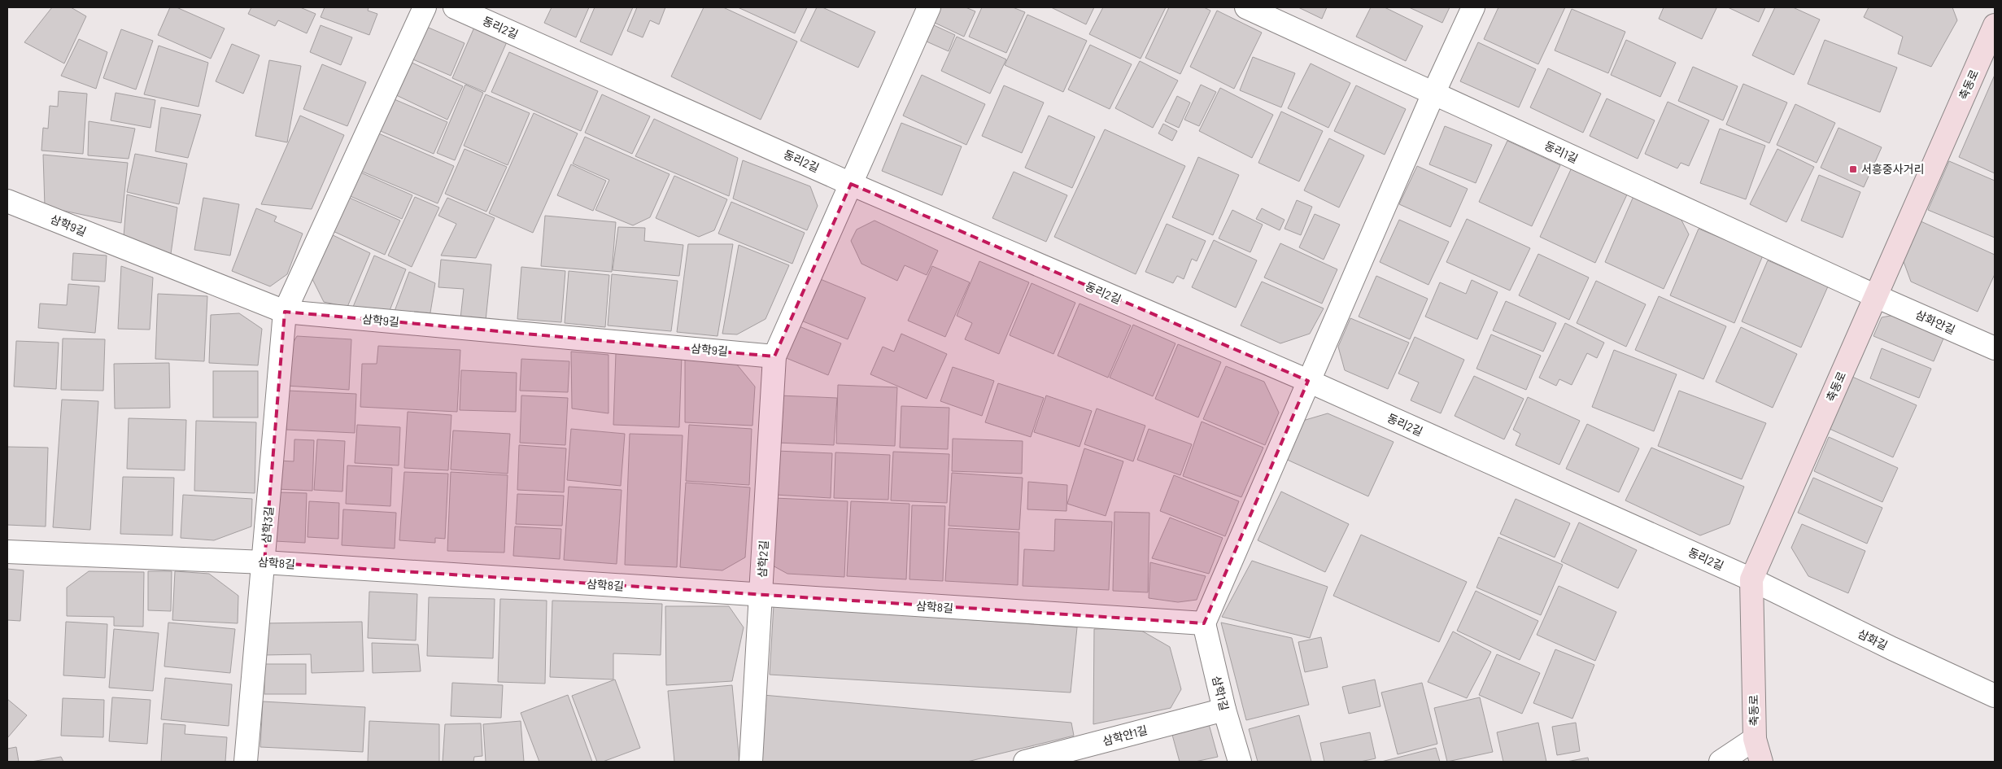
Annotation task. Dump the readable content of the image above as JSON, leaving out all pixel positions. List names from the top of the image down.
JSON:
{
  "streets": {
    "street": [
      "동리2길",
      "축동로",
      "동리1길",
      "삼학9길",
      "삼화안길",
      "삼학3길",
      "삼학2길",
      "삼학8길",
      "삼화길",
      "삼학1길",
      "삼학안1길"
    ]
  },
  "crossings": [
    ["동리2길", "축동로"],
    ["동리2길", "삼화길"],
    ["축동로", "동리1길"],
    ["축동로", "삼화안길"],
    ["축동로", "삼화길"],
    ["동리1길", "삼화안길"],
    ["삼학9길", "삼학3길"],
    ["삼학9길", "삼학2길"],
    ["삼학3길", "삼학8길"],
    ["삼학2길", "삼학8길"],
    ["삼학8길", "삼학1길"],
    ["삼학1길", "삼학안1길"]
  ],
  "places": {
    "transit": ["서흥중사거리"]
  }
}
